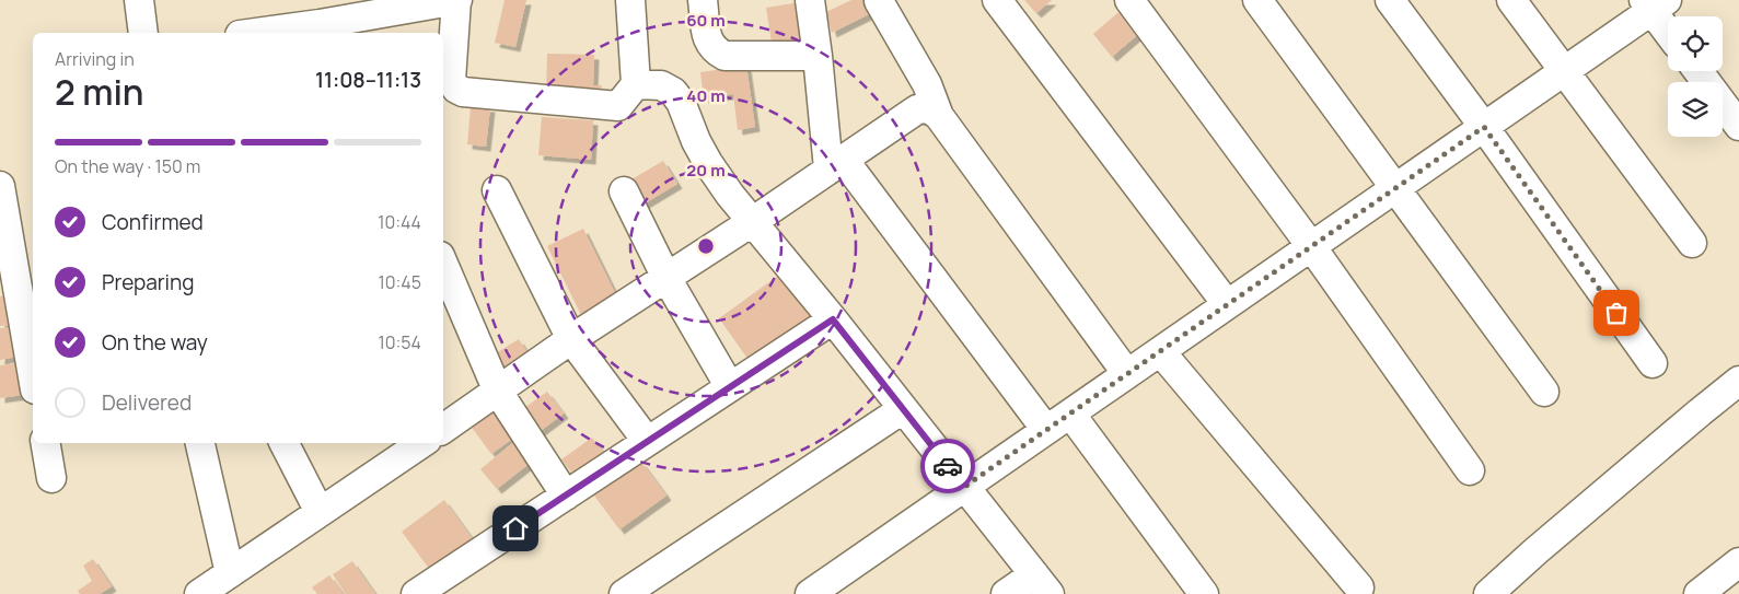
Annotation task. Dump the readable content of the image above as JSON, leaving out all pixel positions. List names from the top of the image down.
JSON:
{
  "page": {
    "heading": ["2 min", "Arriving in", "11:08–11:13"],
    "bar": "On the way · 150 m",
    "list": [
      ["Confirmed", "10:44"],
      ["Preparing", "10:45"],
      ["On the way", "10:54"],
      "Delivered"
    ]
  },
  "rings": ["60 m", "40 m", "20 m"]
}
